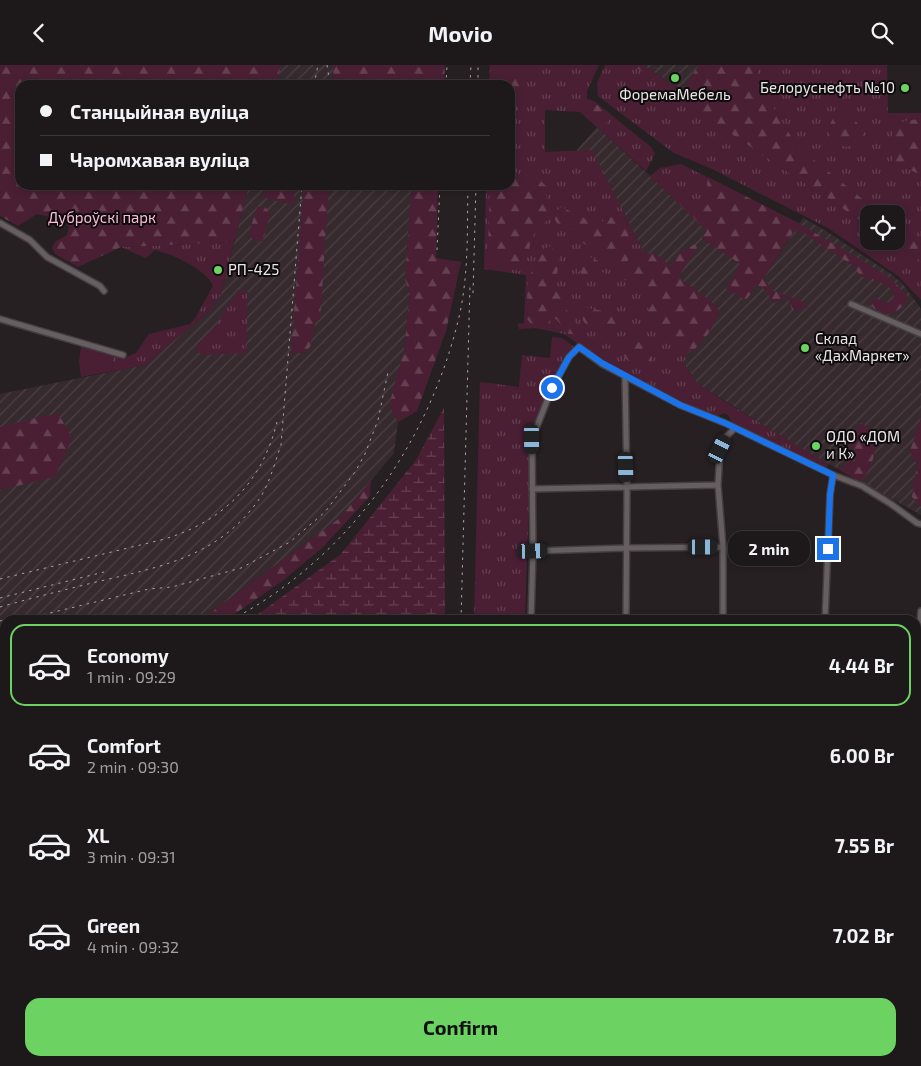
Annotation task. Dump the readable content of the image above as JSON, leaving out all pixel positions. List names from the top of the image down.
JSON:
{
  "parks": ["Дуброўскі парк"],
  "places": [
    "ФоремаМебель",
    "Белоруснефть №10",
    "РП-425",
    "Склад «ДахМаркет»",
    "ОДО «ДОМ и К»"
  ],
  "page": {
    "header": "Movio",
    "banner": ["Станцыйная вуліца", "Чаромхавая вуліца"],
    "bubble": "2 min",
    "list": [
      {
        "name": "Economy",
        "note": "1 min · 09:29",
        "value": "4.44 Br"
      },
      {
        "name": "Comfort",
        "note": "2 min · 09:30",
        "value": "6.00 Br"
      },
      {
        "name": "XL",
        "note": "3 min · 09:31",
        "value": "7.55 Br"
      },
      {
        "name": "Green",
        "note": "4 min · 09:32",
        "value": "7.02 Br"
      }
    ],
    "buttons": "Confirm"
  }
}
